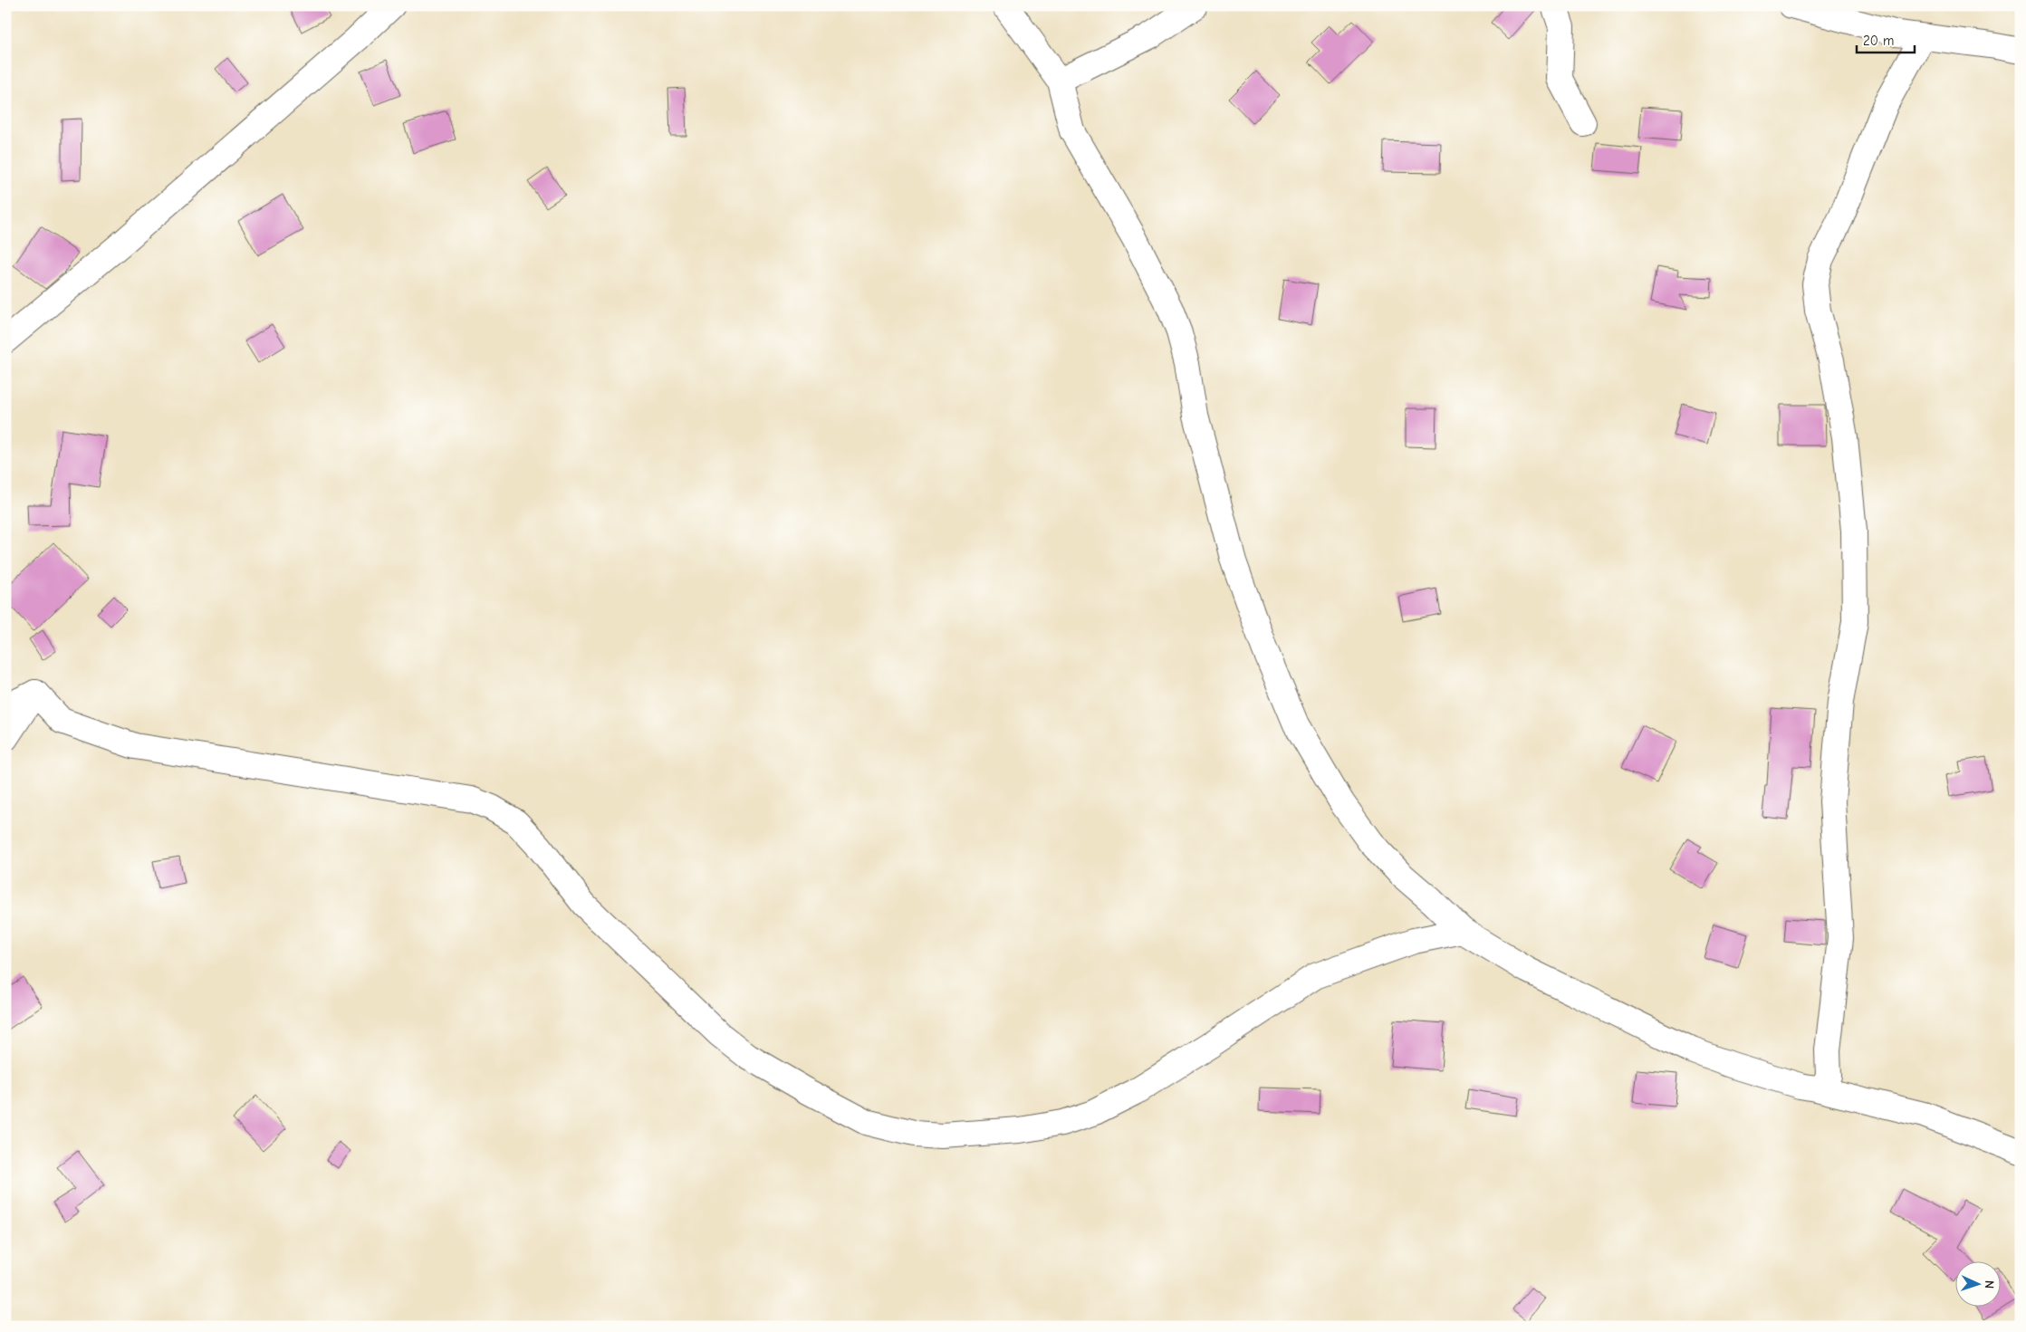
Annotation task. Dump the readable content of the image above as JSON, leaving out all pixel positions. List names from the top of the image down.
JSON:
{
  "scale_bar": "20 m",
  "north": "right"
}
